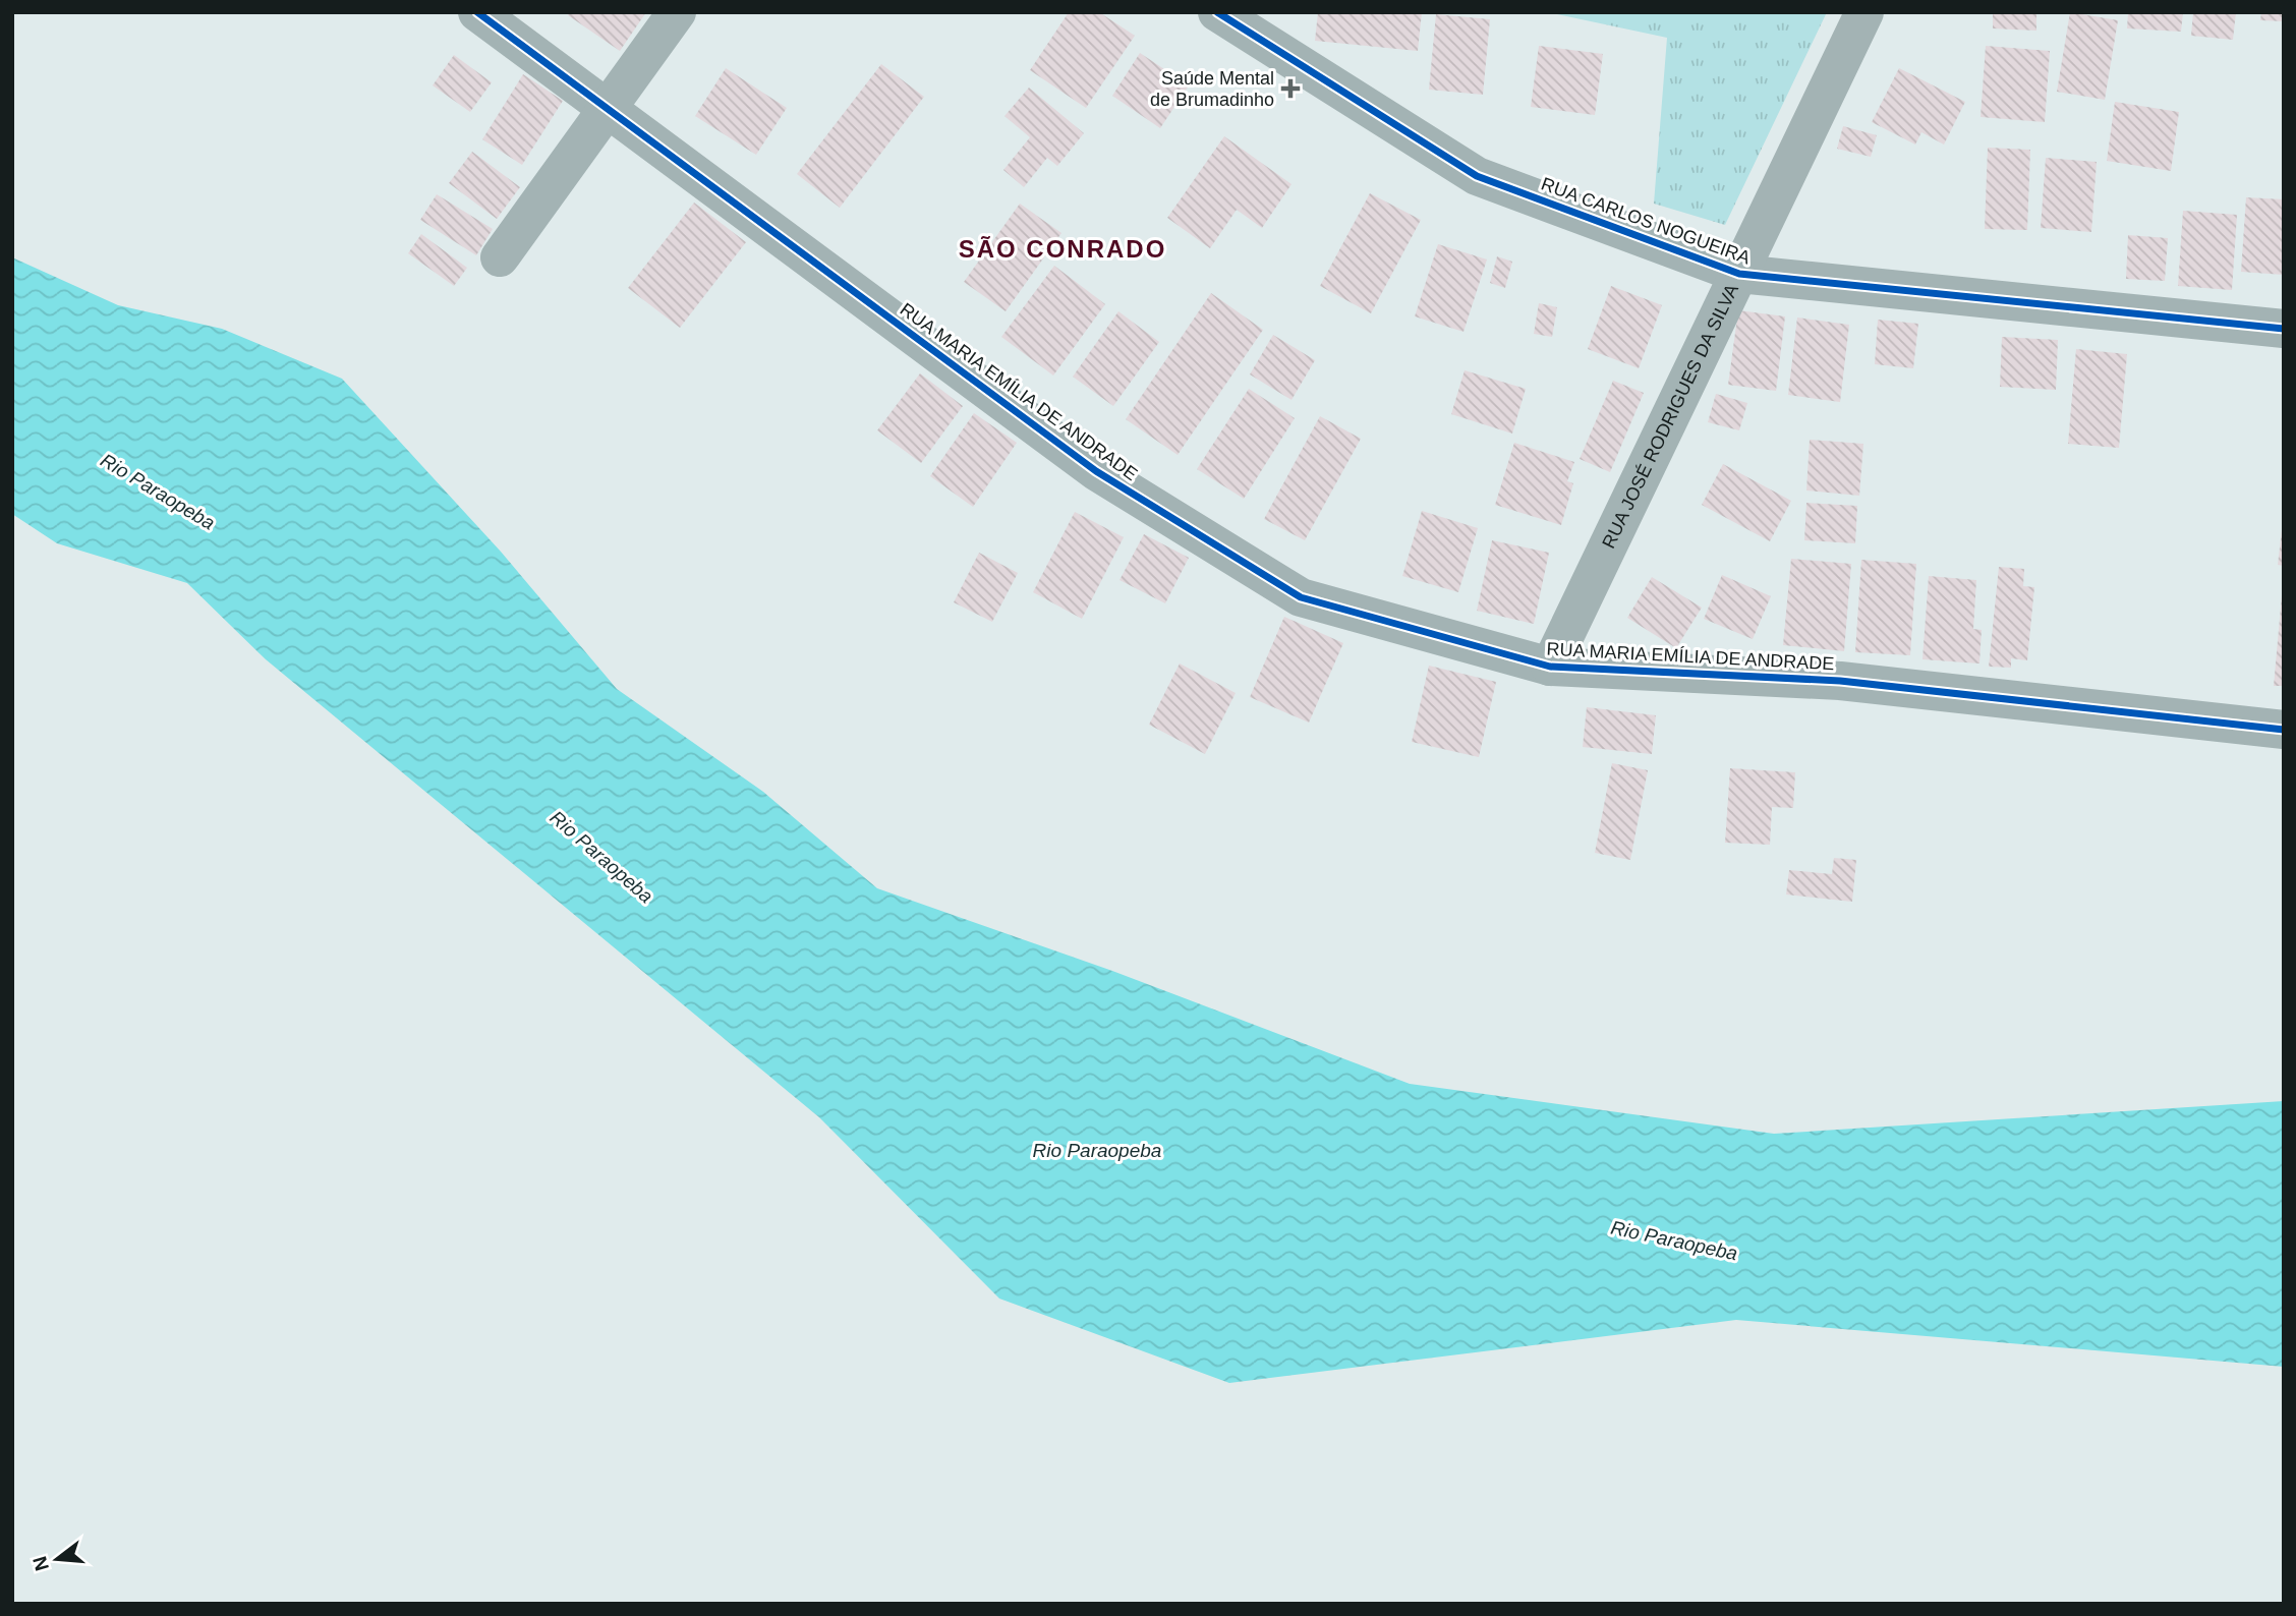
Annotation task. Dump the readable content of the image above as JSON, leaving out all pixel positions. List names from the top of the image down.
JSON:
{
  "streets": {
    "street": ["RUA CARLOS NOGUEIRA", "RUA MARIA EMÍLIA DE ANDRADE", "RUA JOSÉ RODRIGUES DA SILVA"]
  },
  "crossings": [
    ["RUA CARLOS NOGUEIRA", "RUA JOSÉ RODRIGUES DA SILVA"],
    ["RUA MARIA EMÍLIA DE ANDRADE", "RUA JOSÉ RODRIGUES DA SILVA"]
  ],
  "districts": ["SÃO CONRADO"],
  "water": ["Rio Paraopeba"],
  "places": {
    "health": ["Saúde Mental de Brumadinho"]
  },
  "north": "left"
}
